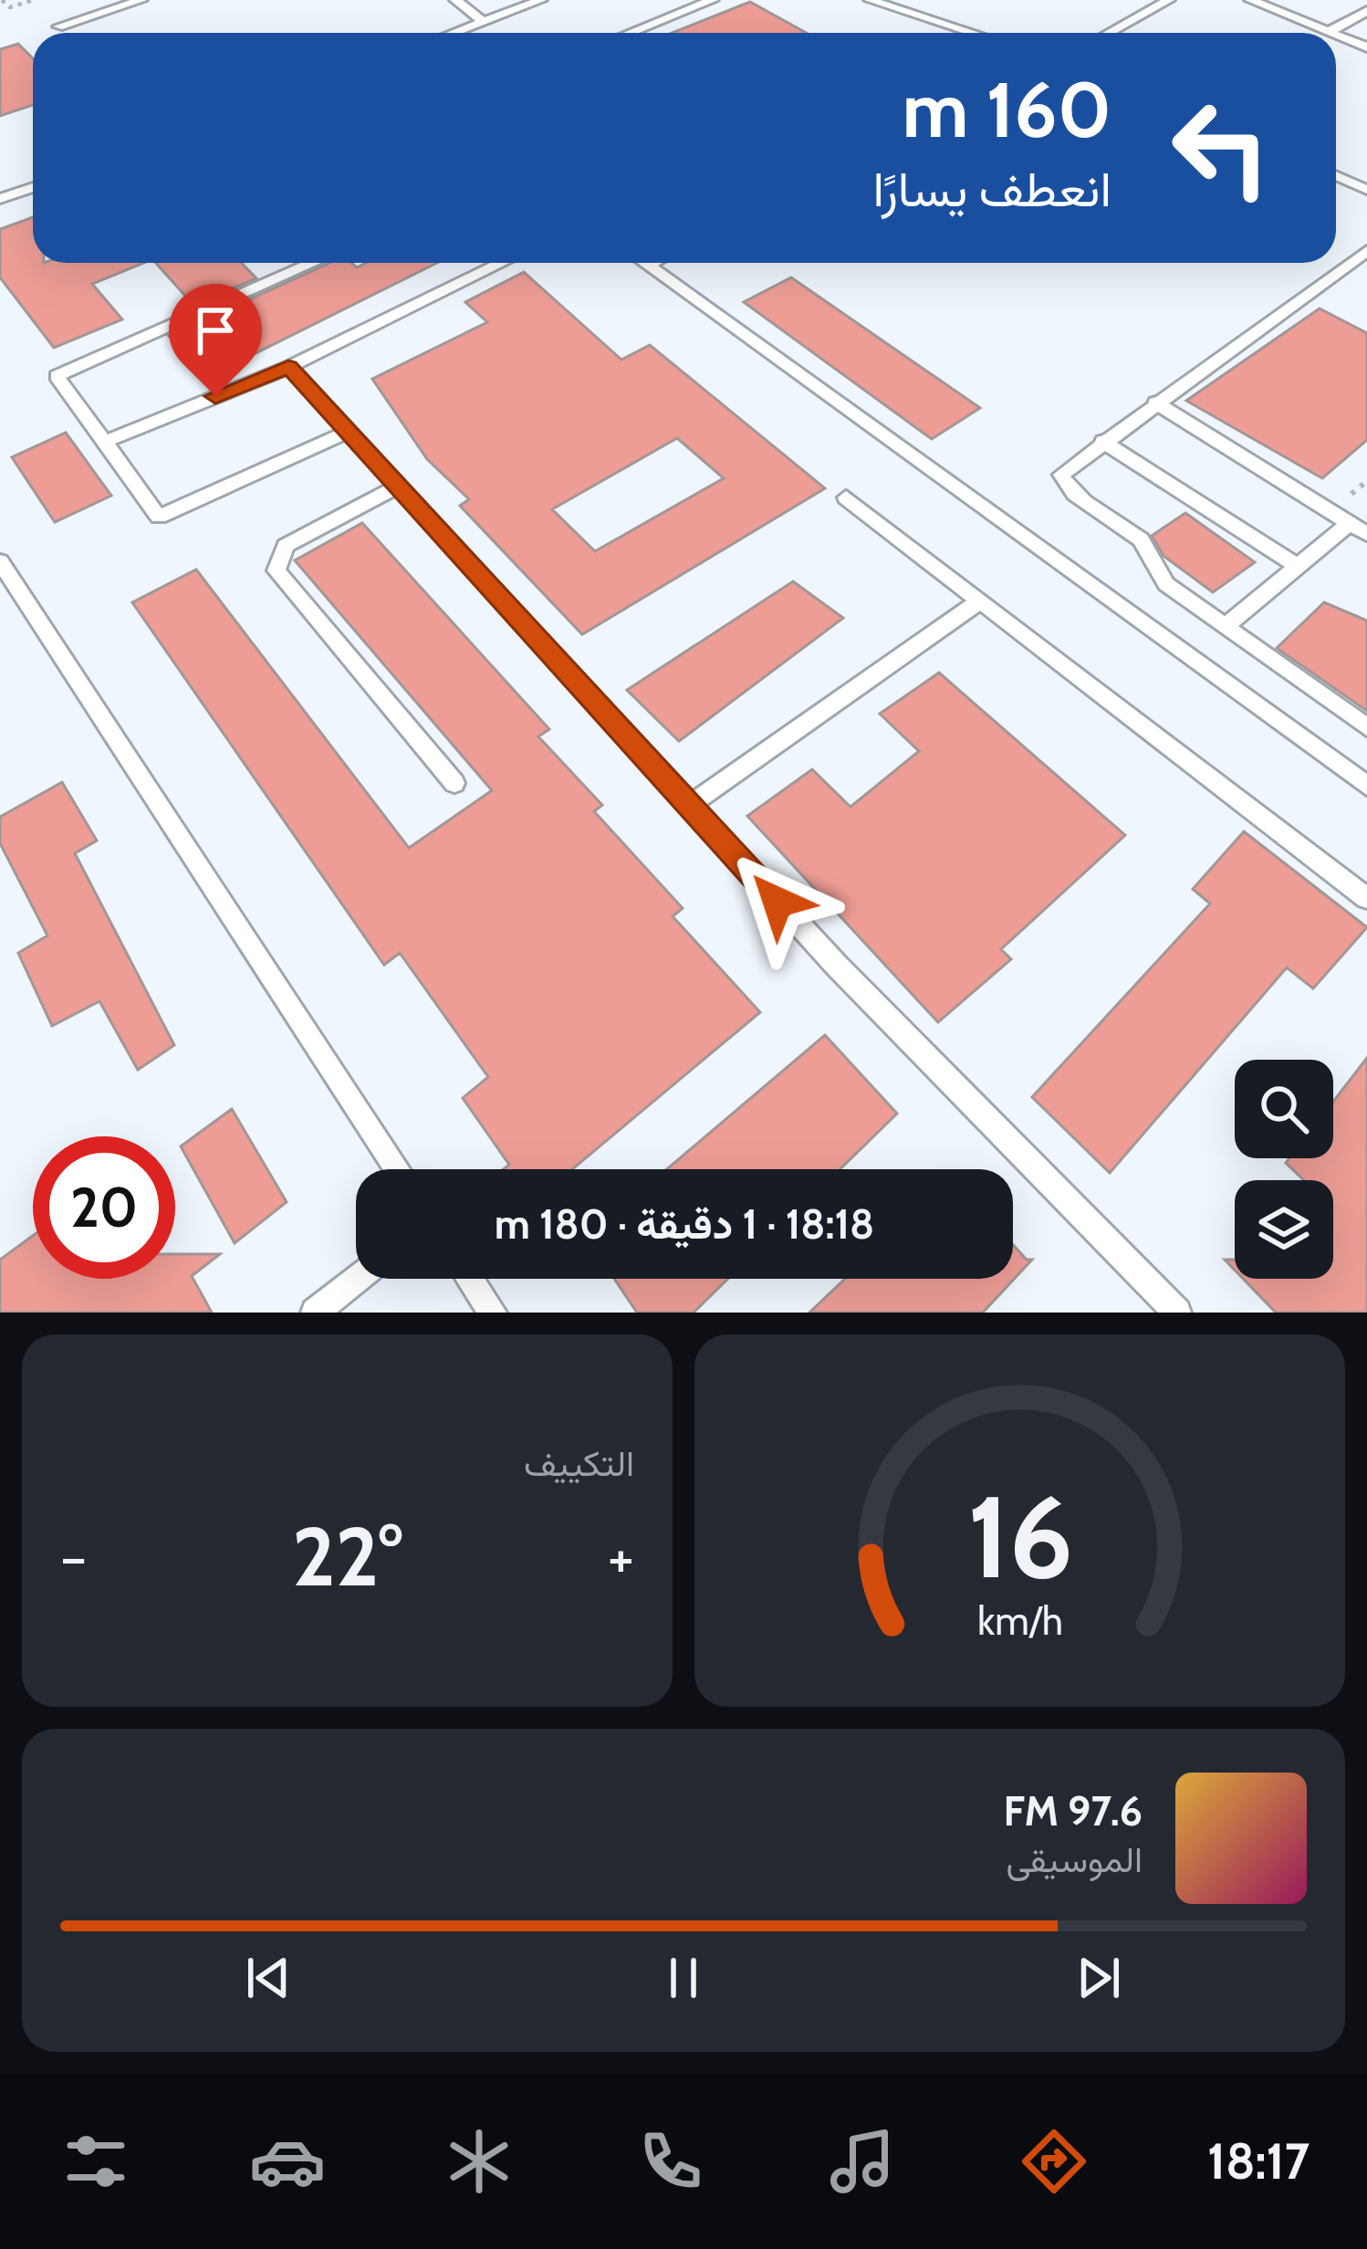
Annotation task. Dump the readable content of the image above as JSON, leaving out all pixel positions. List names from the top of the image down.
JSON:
{
  "page": {
    "turn": ["160 m", "انعطف يسارًا"],
    "limit": "20",
    "trip": "18:18 · 1 دقيقة · 180 m",
    "tile": "التكييف",
    "heat": ["−", "22°", "+"],
    "song": ["97.6 FM", "الموسيقى"],
    "tabs": "18:17",
    "gauge": ["16", "km/h"]
  }
}
